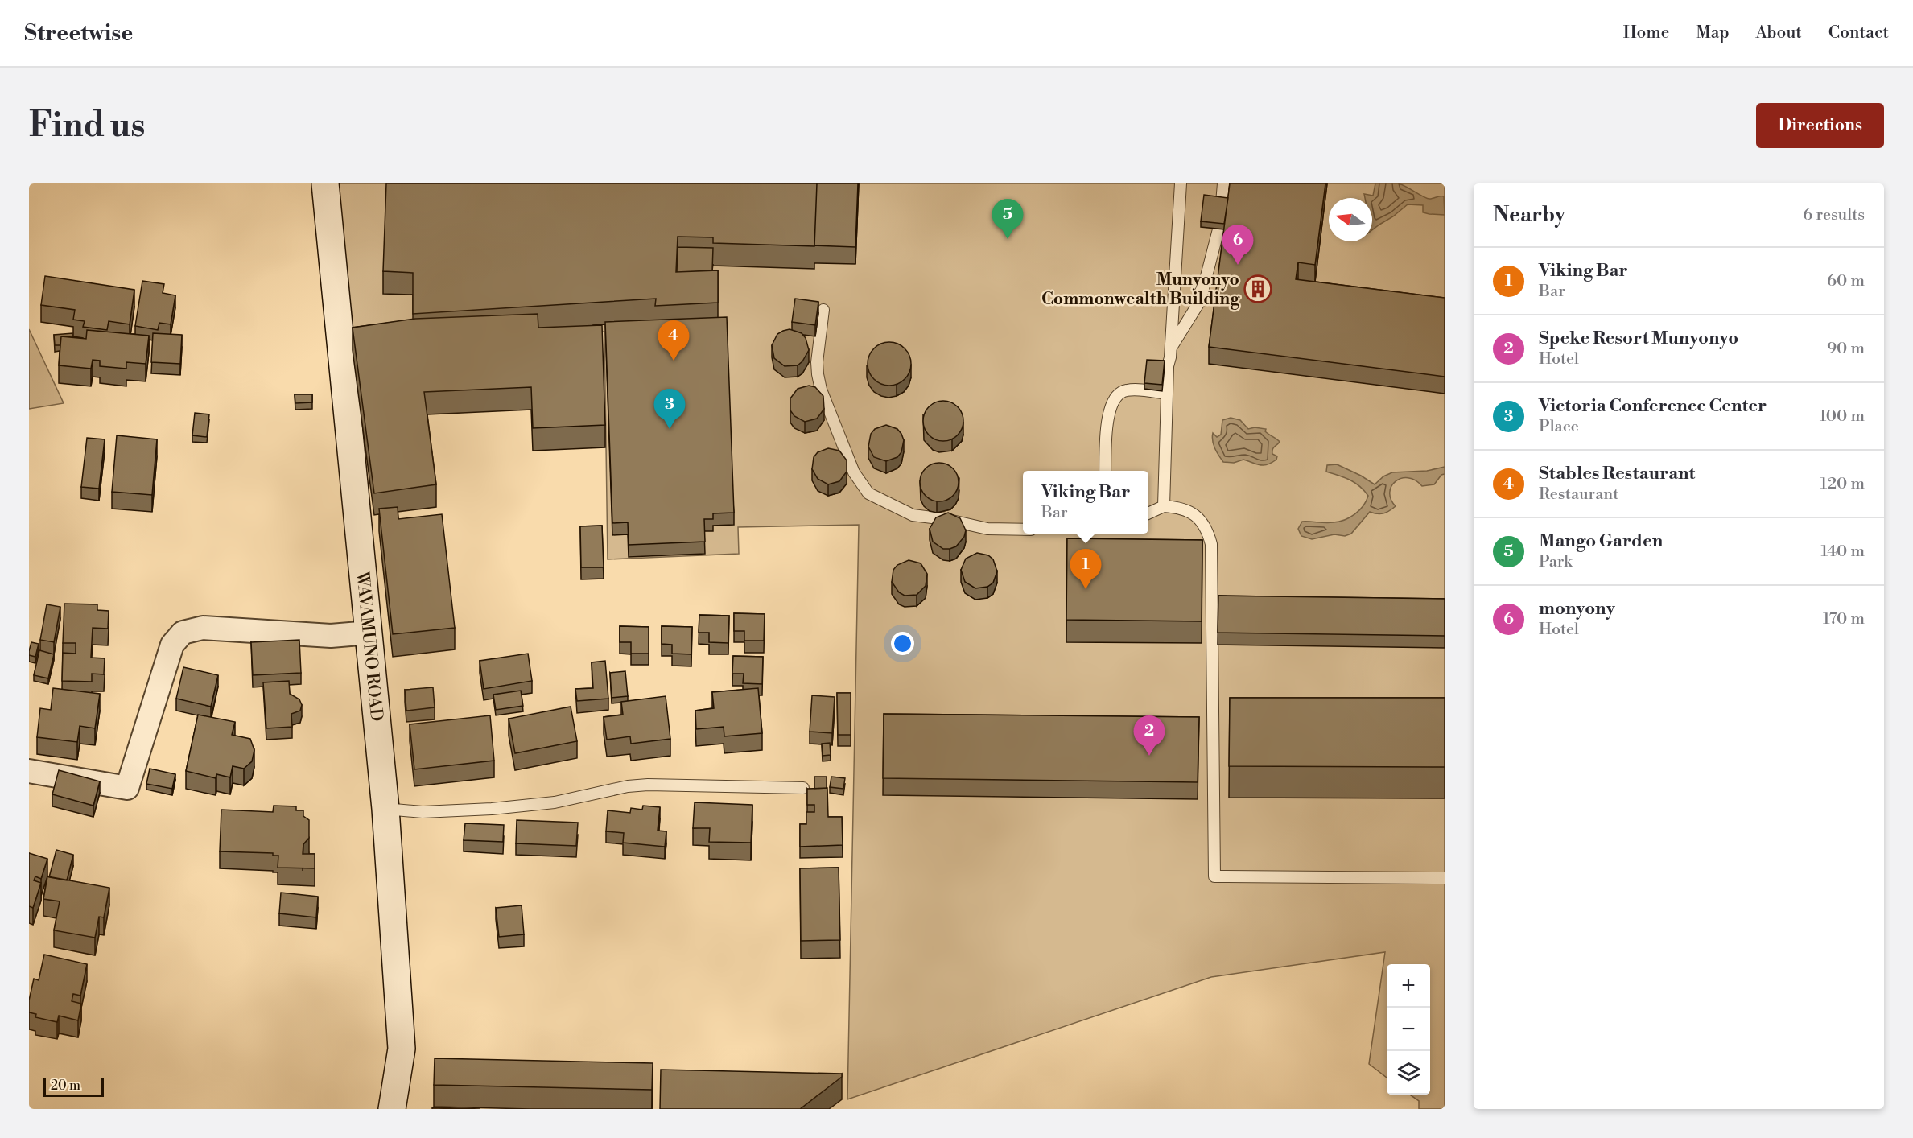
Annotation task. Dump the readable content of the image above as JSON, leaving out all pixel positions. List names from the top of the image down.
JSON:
{
  "streets": {
    "main road": ["WAVAMUNO ROAD"]
  },
  "places": {
    "building": ["Munyonyo Commonwealth Building"]
  },
  "scale_bar": "20 m",
  "north": "left",
  "page": {
    "header": "Streetwise",
    "nav": [
      "Home",
      "Map",
      "About",
      "Contact"
    ],
    "buttons": "Directions",
    "title": "Find us",
    "heading": ["Nearby", "6 results"],
    "pins": [
      "5",
      "6",
      "4",
      "3",
      "1",
      "2"
    ],
    "list": [
      {
        "mark": "1",
        "name": "Viking Bar",
        "note": "Bar",
        "value": "60 m"
      },
      {
        "mark": "2",
        "name": "Speke Resort Munyonyo",
        "note": "Hotel",
        "value": "90 m"
      },
      {
        "mark": "3",
        "name": "Victoria Conference Center",
        "note": "Place",
        "value": "100 m"
      },
      {
        "mark": "4",
        "name": "Stables Restaurant",
        "note": "Restaurant",
        "value": "120 m"
      },
      {
        "mark": "5",
        "name": "Mango Garden",
        "note": "Park",
        "value": "140 m"
      },
      {
        "mark": "6",
        "name": "monyony",
        "note": "Hotel",
        "value": "170 m"
      }
    ],
    "popup": ["Viking Bar", "Bar"],
    "map_buttons": ["+", "−"],
    "scale": "20 m"
  }
}
